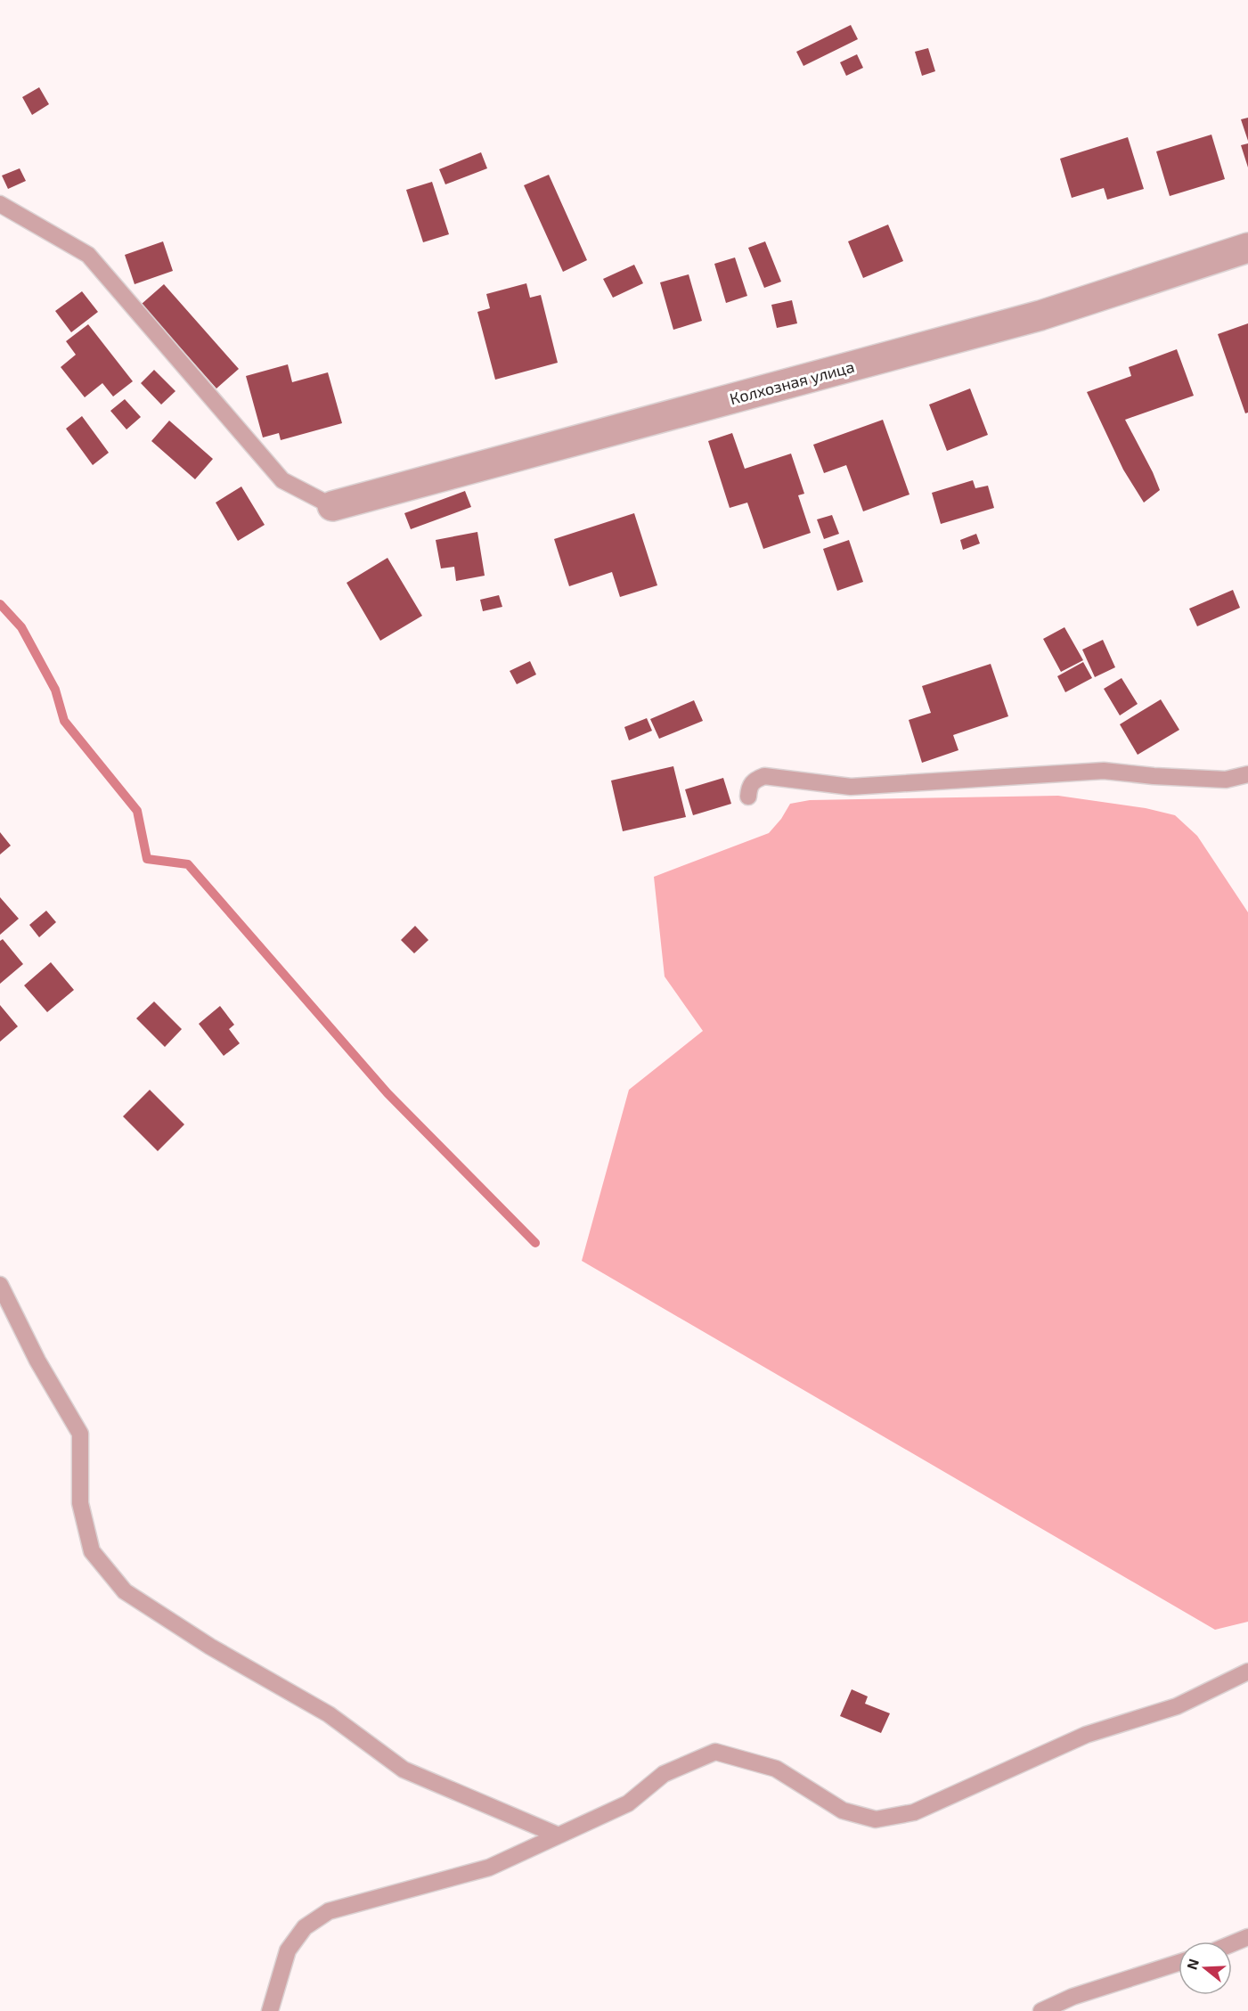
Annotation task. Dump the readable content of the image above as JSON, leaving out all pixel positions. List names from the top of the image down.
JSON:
{
  "streets": {
    "street": ["Колхозная улица"]
  },
  "north": "left"
}
